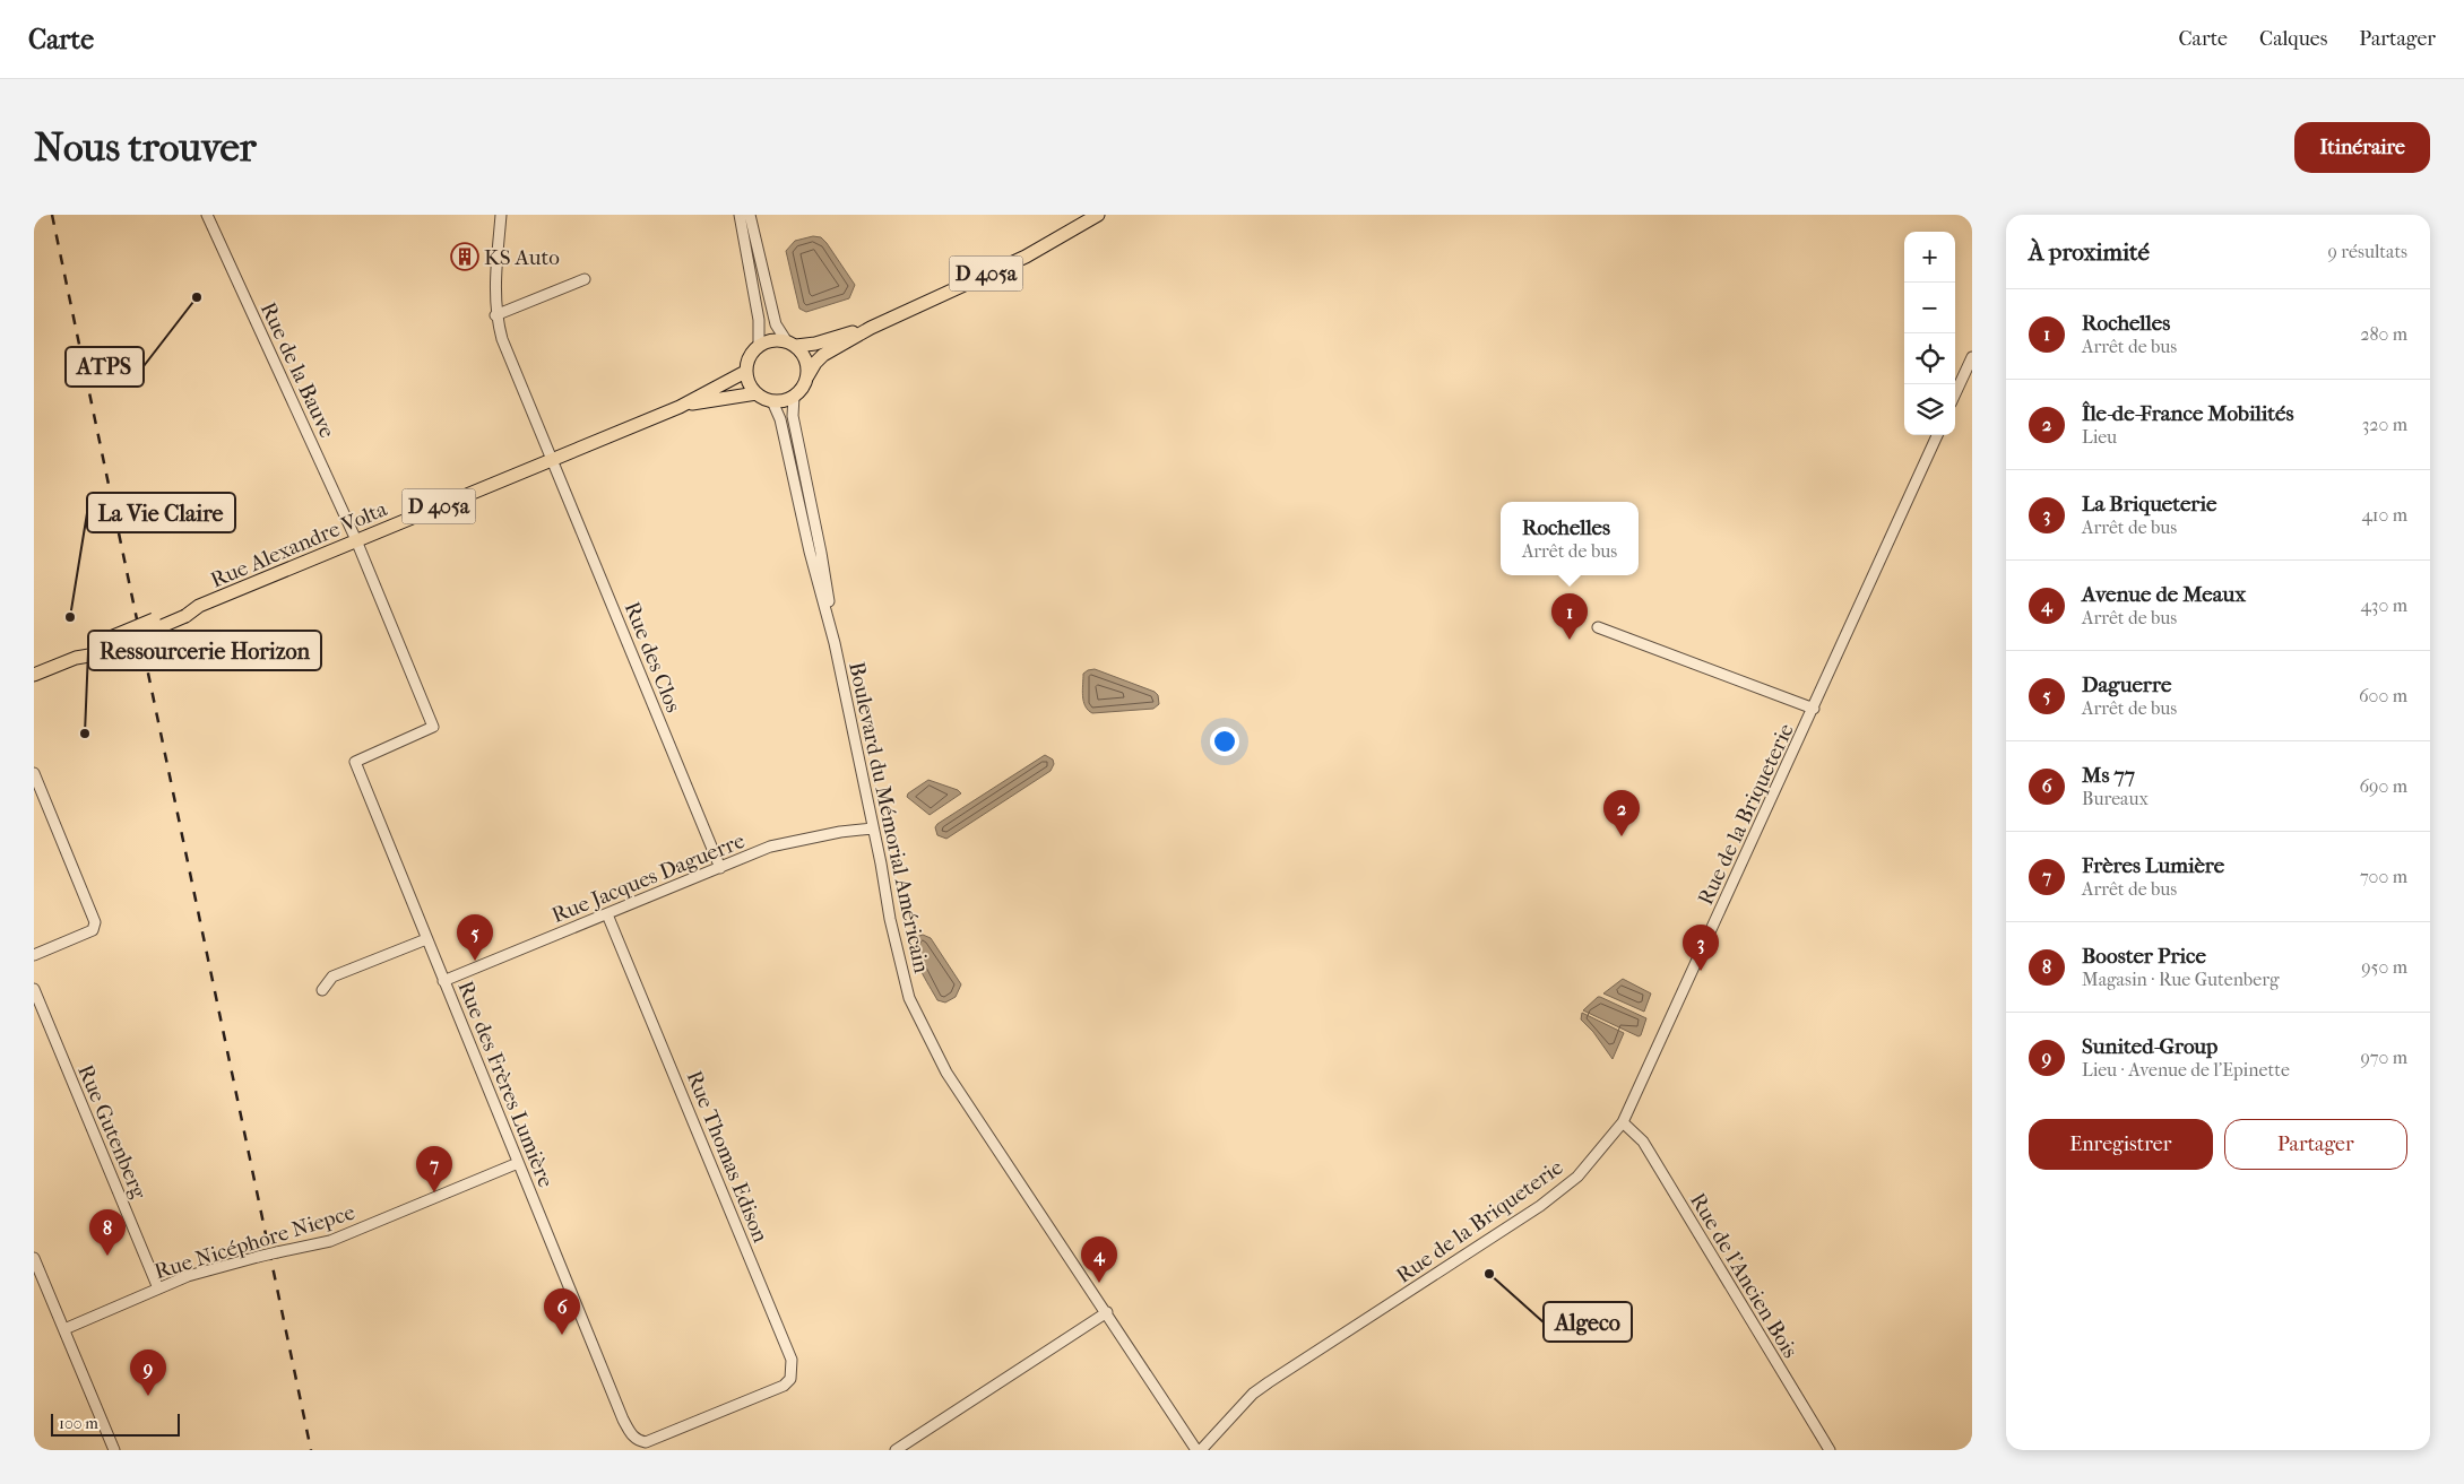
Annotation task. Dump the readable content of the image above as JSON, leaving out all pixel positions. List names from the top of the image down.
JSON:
{
  "streets": {
    "main road": ["D 405a", "Rue Alexandre Volta"],
    "street": [
      "Rue de la Bauve",
      "Rue des Clos",
      "Rue de la Briqueterie",
      "Boulevard du Mémorial Américain",
      "Rue Jacques Daguerre",
      "Rue des Frères Lumière",
      "Rue Gutenberg",
      "Rue Thomas Edison",
      "Rue Nicéphore Niepce",
      "Rue de l'Ancien Bois"
    ]
  },
  "crossings": [
    ["D 405a", "Rue Alexandre Volta"],
    ["Rue de la Bauve", "Rue Alexandre Volta"],
    ["Rue de la Bauve", "Rue des Frères Lumière"],
    ["Rue Alexandre Volta", "Rue des Clos"],
    ["Rue Alexandre Volta", "Rue des Frères Lumière"],
    ["Rue des Clos", "Rue Jacques Daguerre"],
    ["Rue de la Briqueterie", "Boulevard du Mémorial Américain"],
    ["Rue de la Briqueterie", "Rue de l'Ancien Bois"],
    ["Boulevard du Mémorial Américain", "Rue Jacques Daguerre"],
    ["Rue Jacques Daguerre", "Rue des Frères Lumière"],
    ["Rue Jacques Daguerre", "Rue Thomas Edison"],
    ["Rue des Frères Lumière", "Rue Thomas Edison"],
    ["Rue des Frères Lumière", "Rue Nicéphore Niepce"],
    ["Rue Gutenberg", "Rue Nicéphore Niepce"]
  ],
  "places": {
    "building": ["KS Auto"],
    "other": [
      "ATPS",
      "La Vie Claire",
      "Ressourcerie Horizon",
      "Algeco"
    ]
  },
  "scale_bar": "100 m",
  "page": {
    "header": "Carte",
    "nav": ["Carte", "Calques", "Partager"],
    "buttons": [
      "Itinéraire",
      ["Enregistrer", "Partager"]
    ],
    "title": "Nous trouver",
    "heading": ["À proximité", "9 résultats"],
    "map_buttons": ["+", "−"],
    "list": [
      {
        "mark": "1",
        "name": "Rochelles",
        "note": "Arrêt de bus",
        "value": "280 m"
      },
      {
        "mark": "2",
        "name": "Île-de-France Mobilités",
        "note": "Lieu",
        "value": "320 m"
      },
      {
        "mark": "3",
        "name": "La Briqueterie",
        "note": "Arrêt de bus",
        "value": "410 m"
      },
      {
        "mark": "4",
        "name": "Avenue de Meaux",
        "note": "Arrêt de bus",
        "value": "430 m"
      },
      {
        "mark": "5",
        "name": "Daguerre",
        "note": "Arrêt de bus",
        "value": "600 m"
      },
      {
        "mark": "6",
        "name": "Ms 77",
        "note": "Bureaux",
        "value": "690 m"
      },
      {
        "mark": "7",
        "name": "Frères Lumière",
        "note": "Arrêt de bus",
        "value": "700 m"
      },
      {
        "mark": "8",
        "name": "Booster Price",
        "note": "Magasin · Rue Gutenberg",
        "value": "950 m"
      },
      {
        "mark": "9",
        "name": "Sunited-Group",
        "note": "Lieu · Avenue de l'Epinette",
        "value": "970 m"
      }
    ],
    "popup": ["Rochelles", "Arrêt de bus"],
    "pins": [
      "1",
      "2",
      "5",
      "3",
      "7",
      "8",
      "4",
      "6",
      "9"
    ],
    "scale": "100 m"
  }
}
